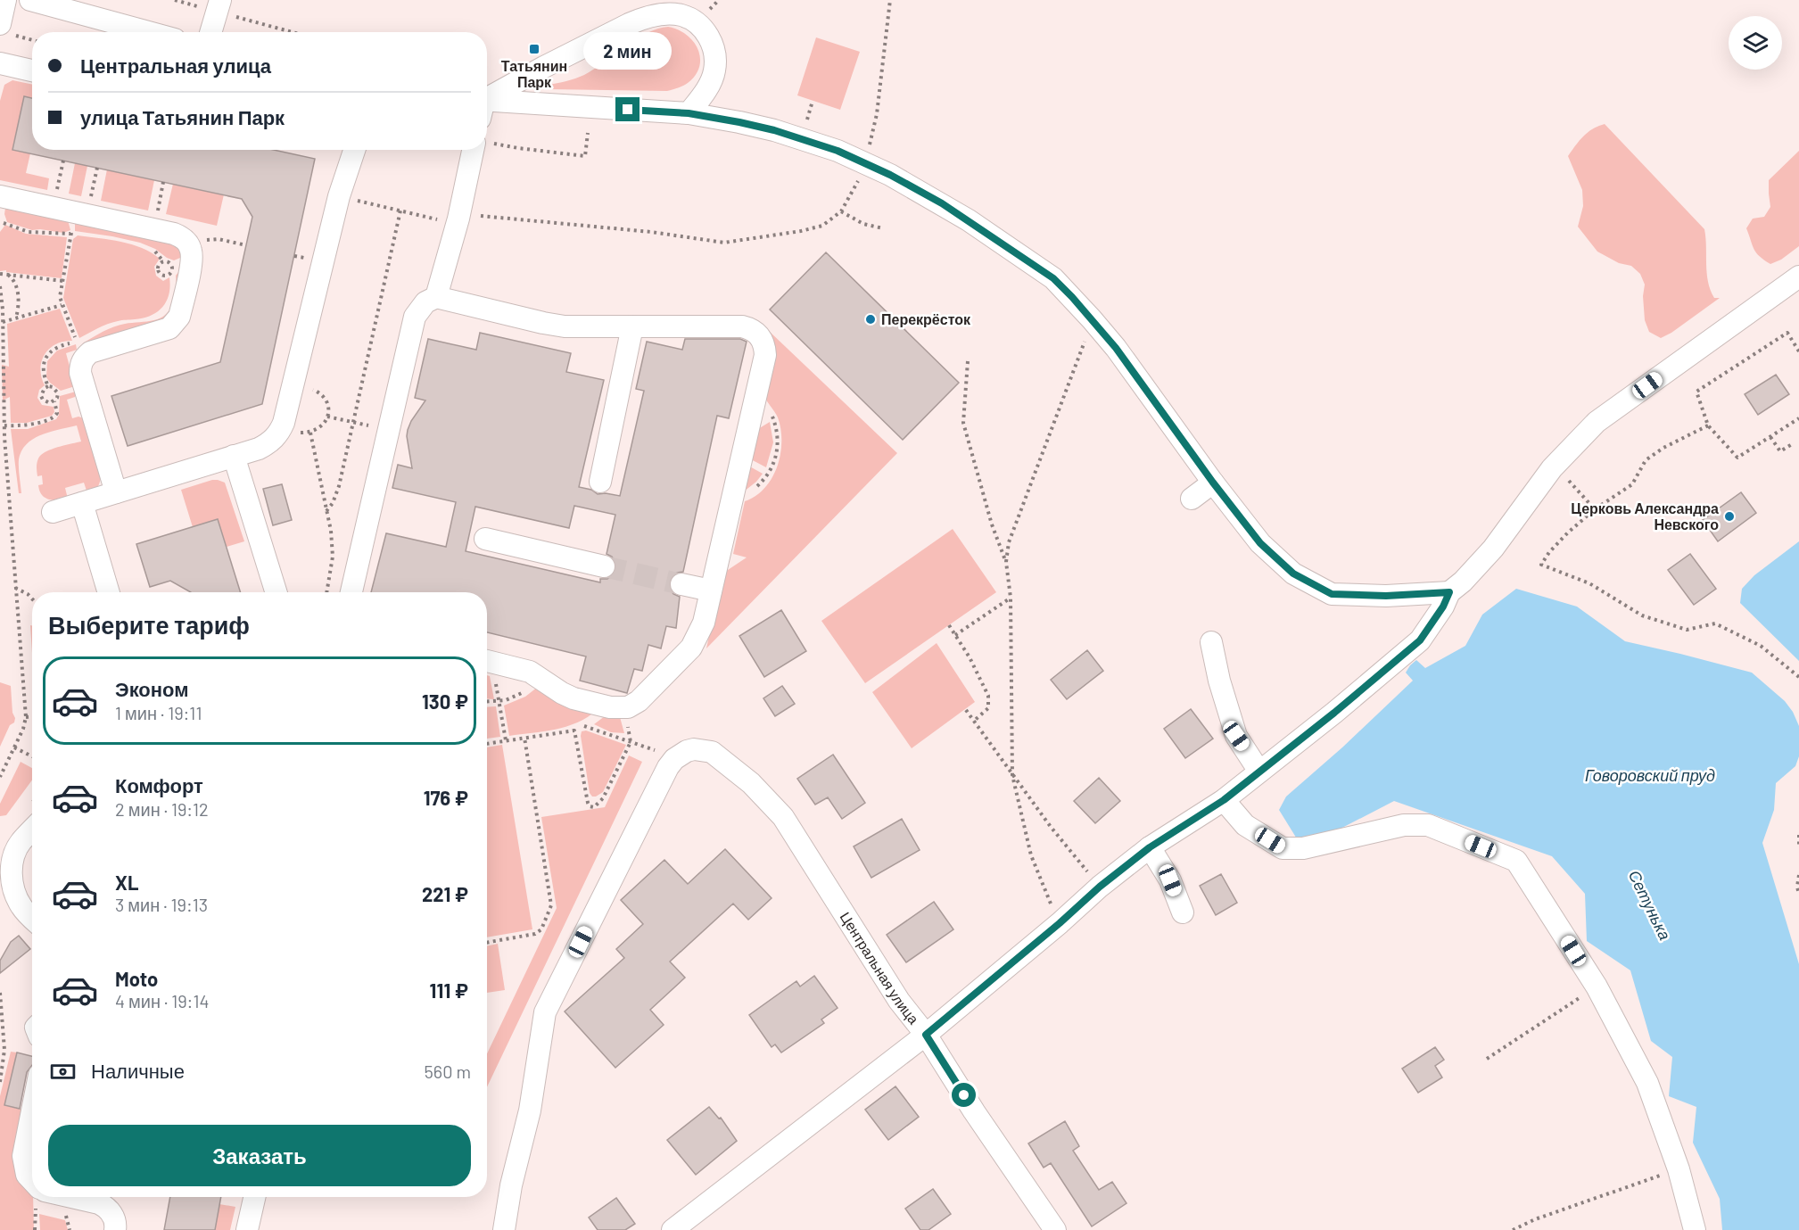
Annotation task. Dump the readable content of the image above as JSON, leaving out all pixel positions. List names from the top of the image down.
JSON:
{
  "streets": {
    "street": ["Центральная улица"]
  },
  "water": ["Говоровский пруд", "Сетунька"],
  "places": {
    "transit": ["Татьянин Парк"],
    "other": ["Перекрёсток", "Церковь Александра Невского"]
  },
  "page": {
    "bubble": "2 мин",
    "banner": ["Центральная улица", "улица Татьянин Парк"],
    "heading": "Выберите тариф",
    "list": [
      {
        "name": "Эконом",
        "note": "1 мин · 19:11",
        "value": "130 ₽"
      },
      {
        "name": "Комфорт",
        "note": "2 мин · 19:12",
        "value": "176 ₽"
      },
      {
        "name": "XL",
        "note": "3 мин · 19:13",
        "value": "221 ₽"
      },
      {
        "name": "Moto",
        "note": "4 мин · 19:14",
        "value": "111 ₽"
      }
    ],
    "pay": ["Наличные", "560 m"],
    "buttons": "Заказать"
  }
}
